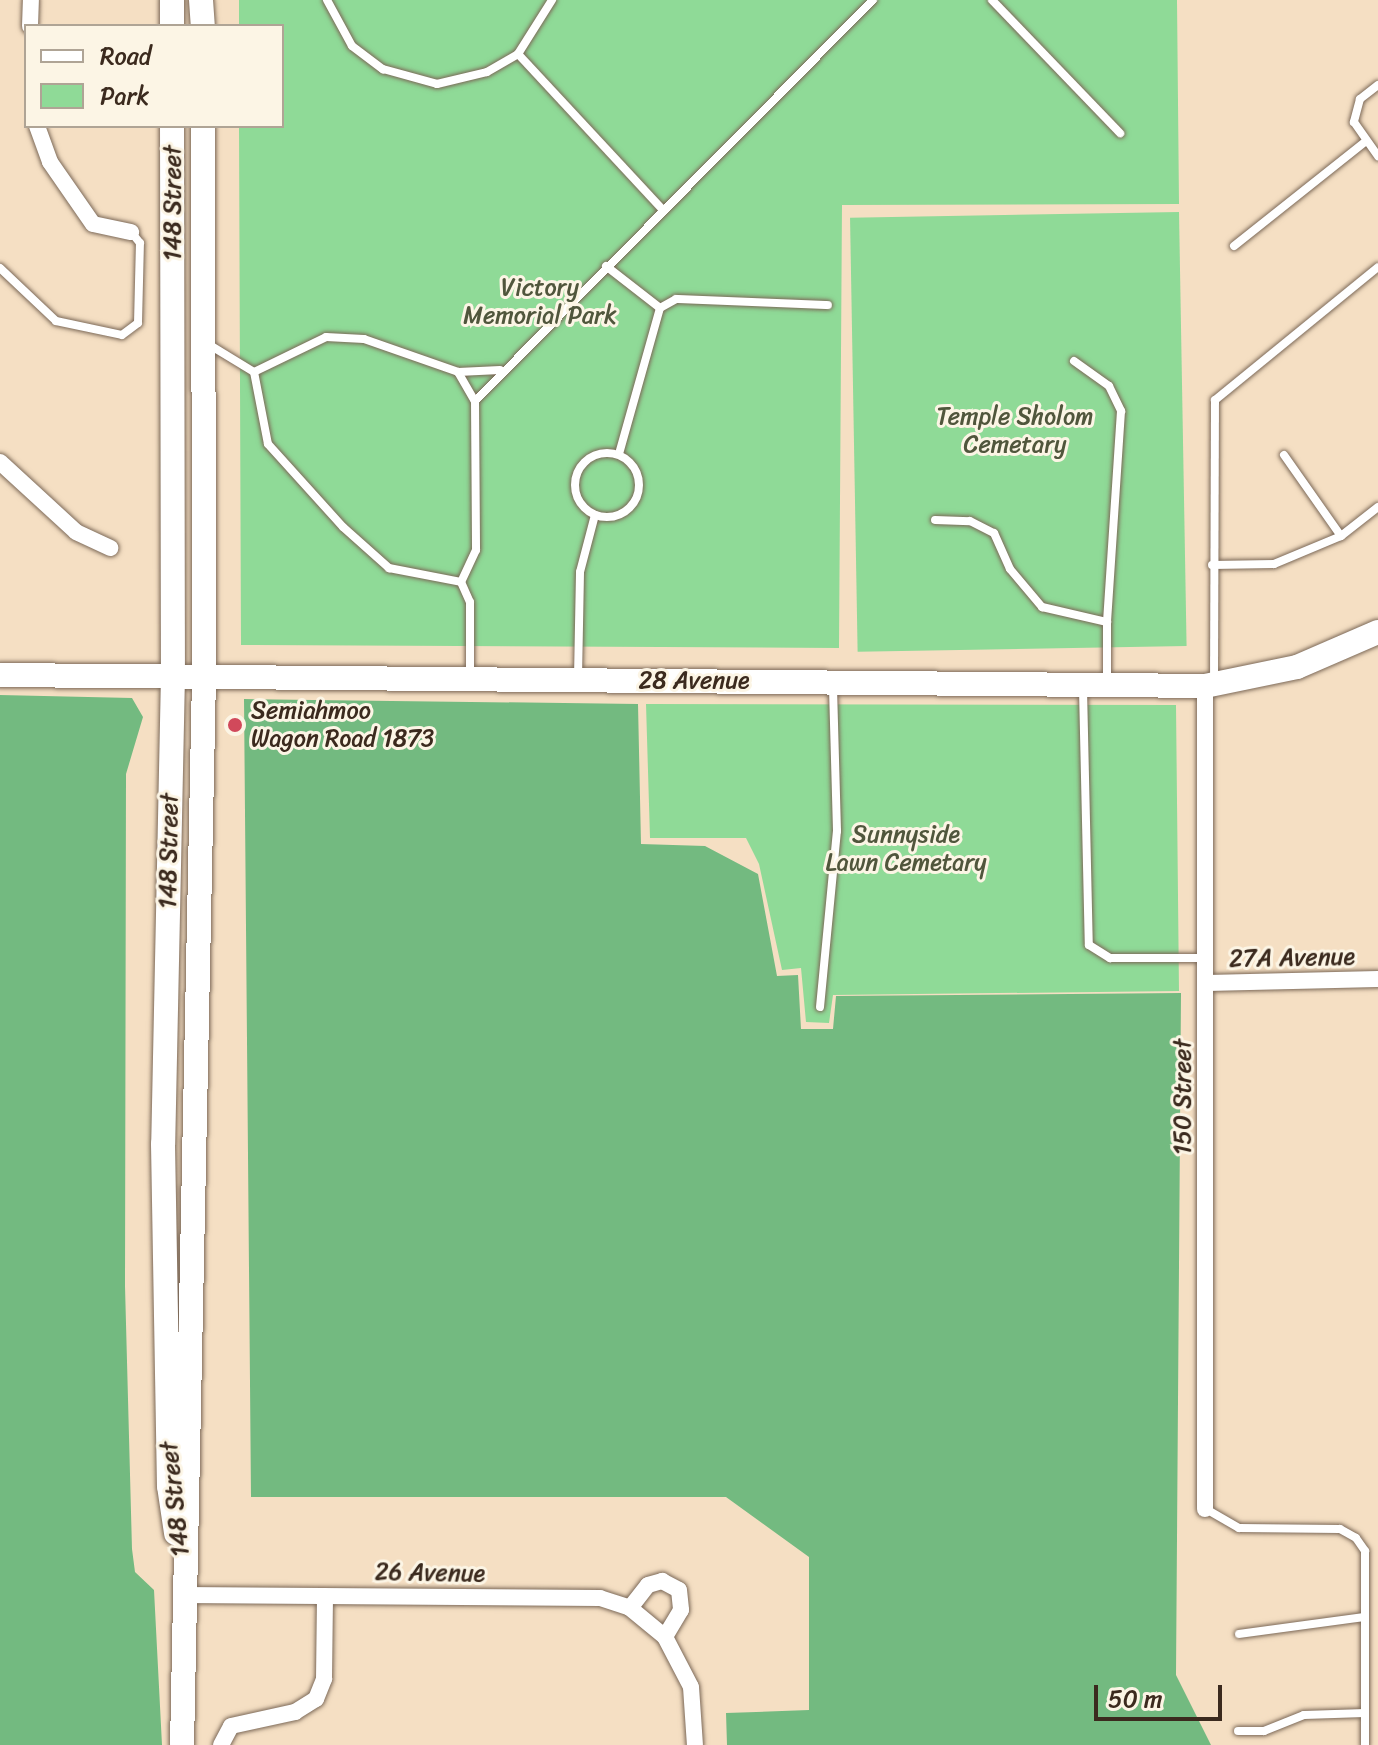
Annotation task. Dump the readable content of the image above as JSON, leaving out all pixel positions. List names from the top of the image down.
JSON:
{
  "streets": {
    "main road": ["148 Street", "28 Avenue"],
    "street": ["27A Avenue", "150 Street", "26 Avenue"]
  },
  "crossings": [
    ["148 Street", "28 Avenue"],
    ["148 Street", "26 Avenue"],
    ["28 Avenue", "150 Street"],
    ["27A Avenue", "150 Street"]
  ],
  "parks": ["Victory Memorial Park", "Temple Sholom Cemetary", "Sunnyside Lawn Cemetary"],
  "places": ["Semiahmoo Wagon Road 1873"],
  "legend": ["Road", "Park"],
  "scale_bar": "50 m"
}
